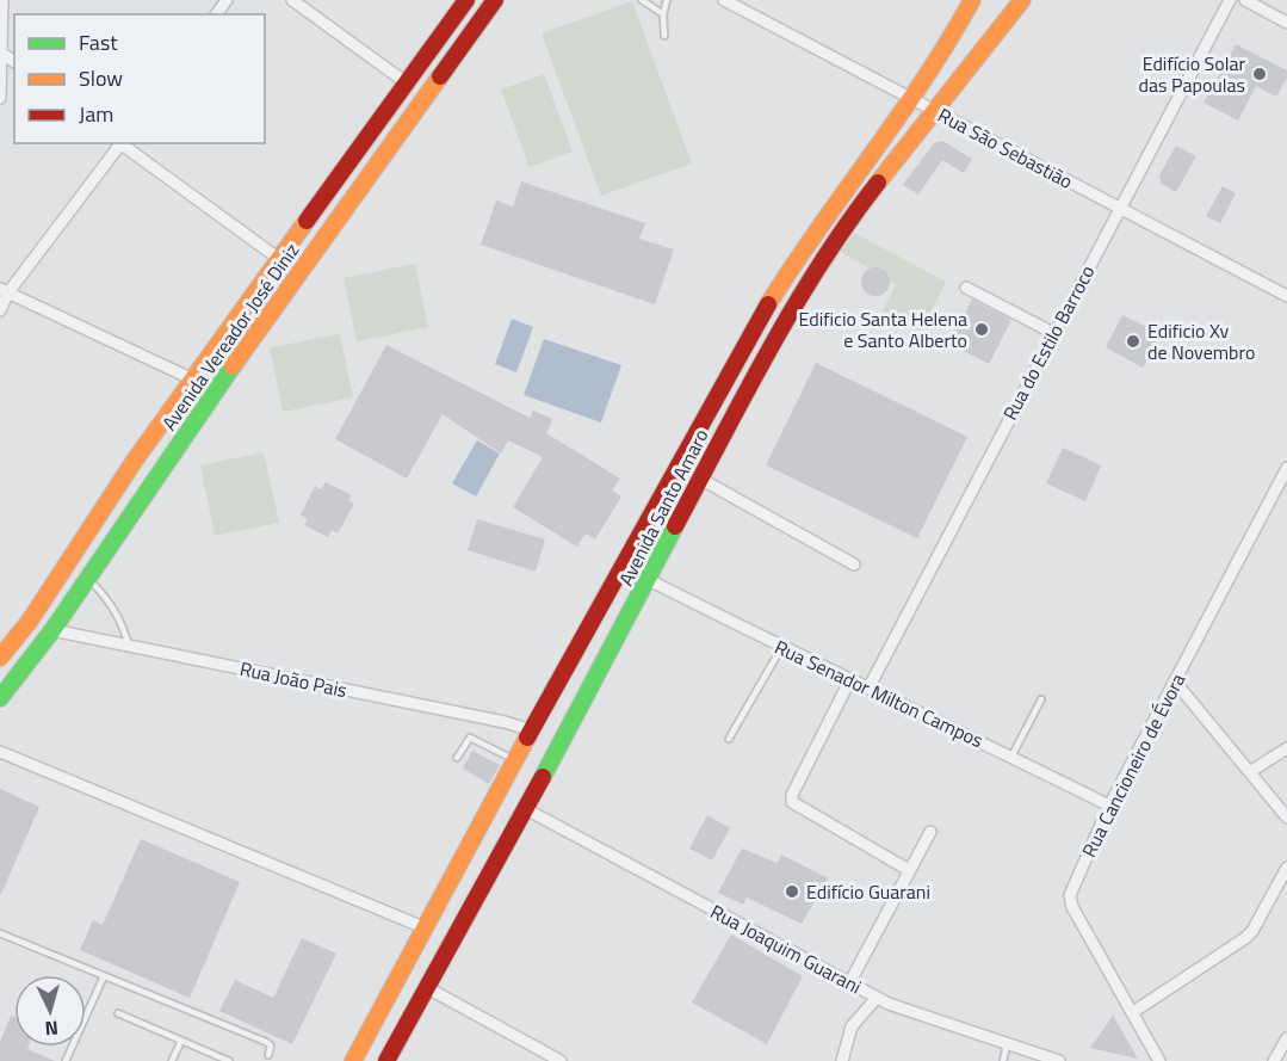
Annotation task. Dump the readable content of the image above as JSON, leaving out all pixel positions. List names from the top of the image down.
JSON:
{
  "streets": {
    "main road": ["Avenida Vereador José Diniz", "Avenida Santo Amaro"],
    "street": [
      "Rua São Sebastião",
      "Rua do Estilo Barroco",
      "Rua João Pais",
      "Rua Senador Milton Campos",
      "Rua Cancioneiro de Évora",
      "Rua Joaquim Guarani"
    ]
  },
  "crossings": [
    ["Rua São Sebastião", "Rua do Estilo Barroco"],
    ["Rua São Sebastião", "Avenida Santo Amaro"],
    ["Avenida Vereador José Diniz", "Rua João Pais"],
    ["Rua do Estilo Barroco", "Rua Senador Milton Campos"],
    ["Avenida Santo Amaro", "Rua João Pais"],
    ["Avenida Santo Amaro", "Rua Senador Milton Campos"],
    ["Avenida Santo Amaro", "Rua Joaquim Guarani"],
    ["Rua Senador Milton Campos", "Rua Cancioneiro de Évora"]
  ],
  "places": [
    "Edifício Solar das Papoulas",
    "Edificio Santa Helena e Santo Alberto",
    "Edificio Xv de Novembro",
    "Edifício Guarani"
  ],
  "legend": ["Fast", "Slow", "Jam"],
  "north": "bottom"
}
